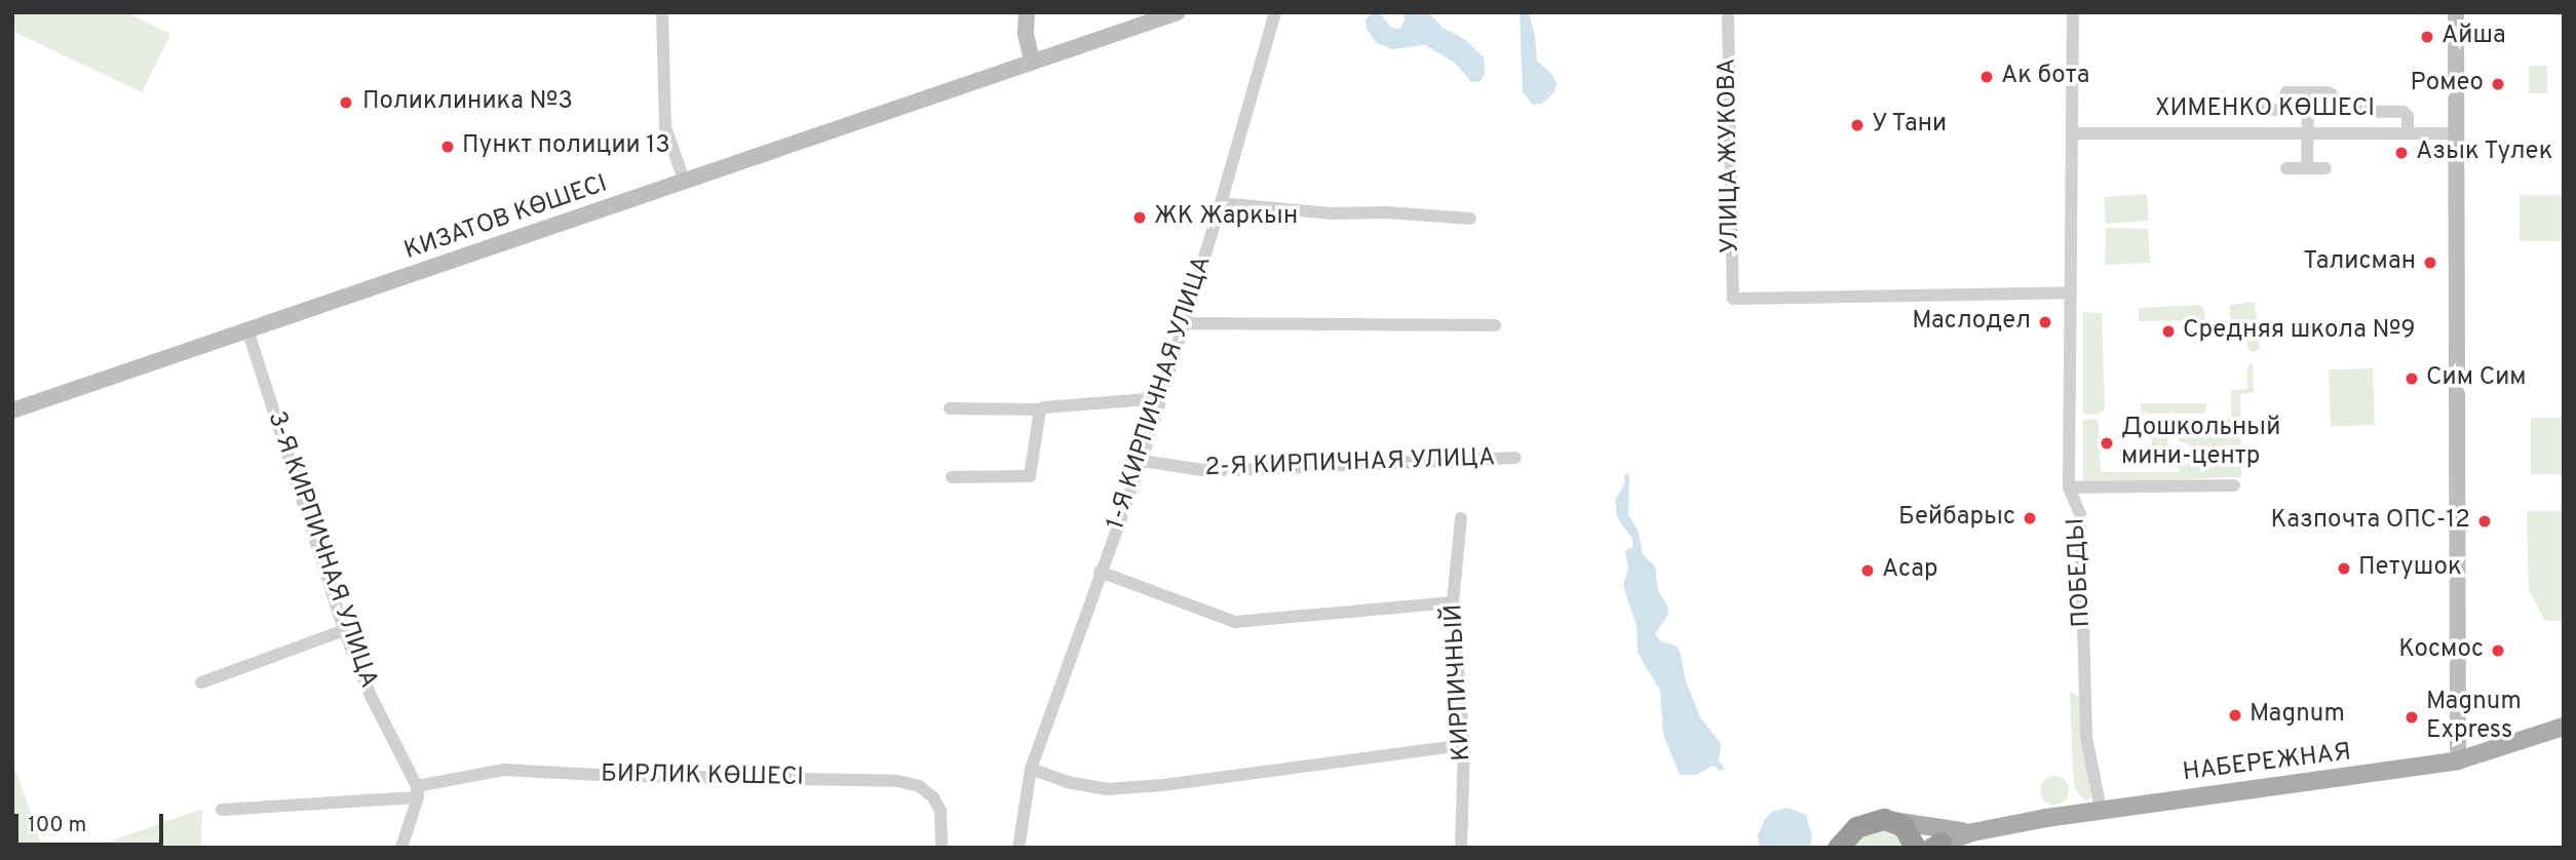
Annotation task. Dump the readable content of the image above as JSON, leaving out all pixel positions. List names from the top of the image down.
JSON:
{
  "streets": {
    "main road": ["КИЗАТОВ КӨШЕСІ", "НАБЕРЕЖНАЯ"],
    "street": [
      "ХИМЕНКО КӨШЕСІ",
      "УЛИЦА ЖУКОВА",
      "1-Я КИРПИЧНАЯ УЛИЦА",
      "2-Я КИРПИЧНАЯ УЛИЦА",
      "3-Я КИРПИЧНАЯ УЛИЦА",
      "ПОБЕДЫ",
      "КИРПИЧНЫЙ",
      "БИРЛИК КӨШЕСІ"
    ]
  },
  "crossings": [
    ["ХИМЕНКО КӨШЕСІ", "ПОБЕДЫ"],
    ["УЛИЦА ЖУКОВА", "ПОБЕДЫ"],
    ["КИЗАТОВ КӨШЕСІ", "3-Я КИРПИЧНАЯ УЛИЦА"],
    ["1-Я КИРПИЧНАЯ УЛИЦА", "2-Я КИРПИЧНАЯ УЛИЦА"],
    ["3-Я КИРПИЧНАЯ УЛИЦА", "БИРЛИК КӨШЕСІ"],
    ["ПОБЕДЫ", "НАБЕРЕЖНАЯ"]
  ],
  "places": [
    "Айша",
    "Ак бота",
    "Ромео",
    "Поликлиника №3",
    "У Тани",
    "Пункт полиции 13",
    "Азык Тулек",
    "ЖК Жаркын",
    "Талисман",
    "Маслодел",
    "Средняя школа №9",
    "Сим Сим",
    "Дошкольный мини-центр",
    "Бейбарыс",
    "Казпочта ОПС-12",
    "Петушок",
    "Асар",
    "Космос",
    "Magnum",
    "Magnum Express"
  ],
  "scale_bar": "100 m"
}
